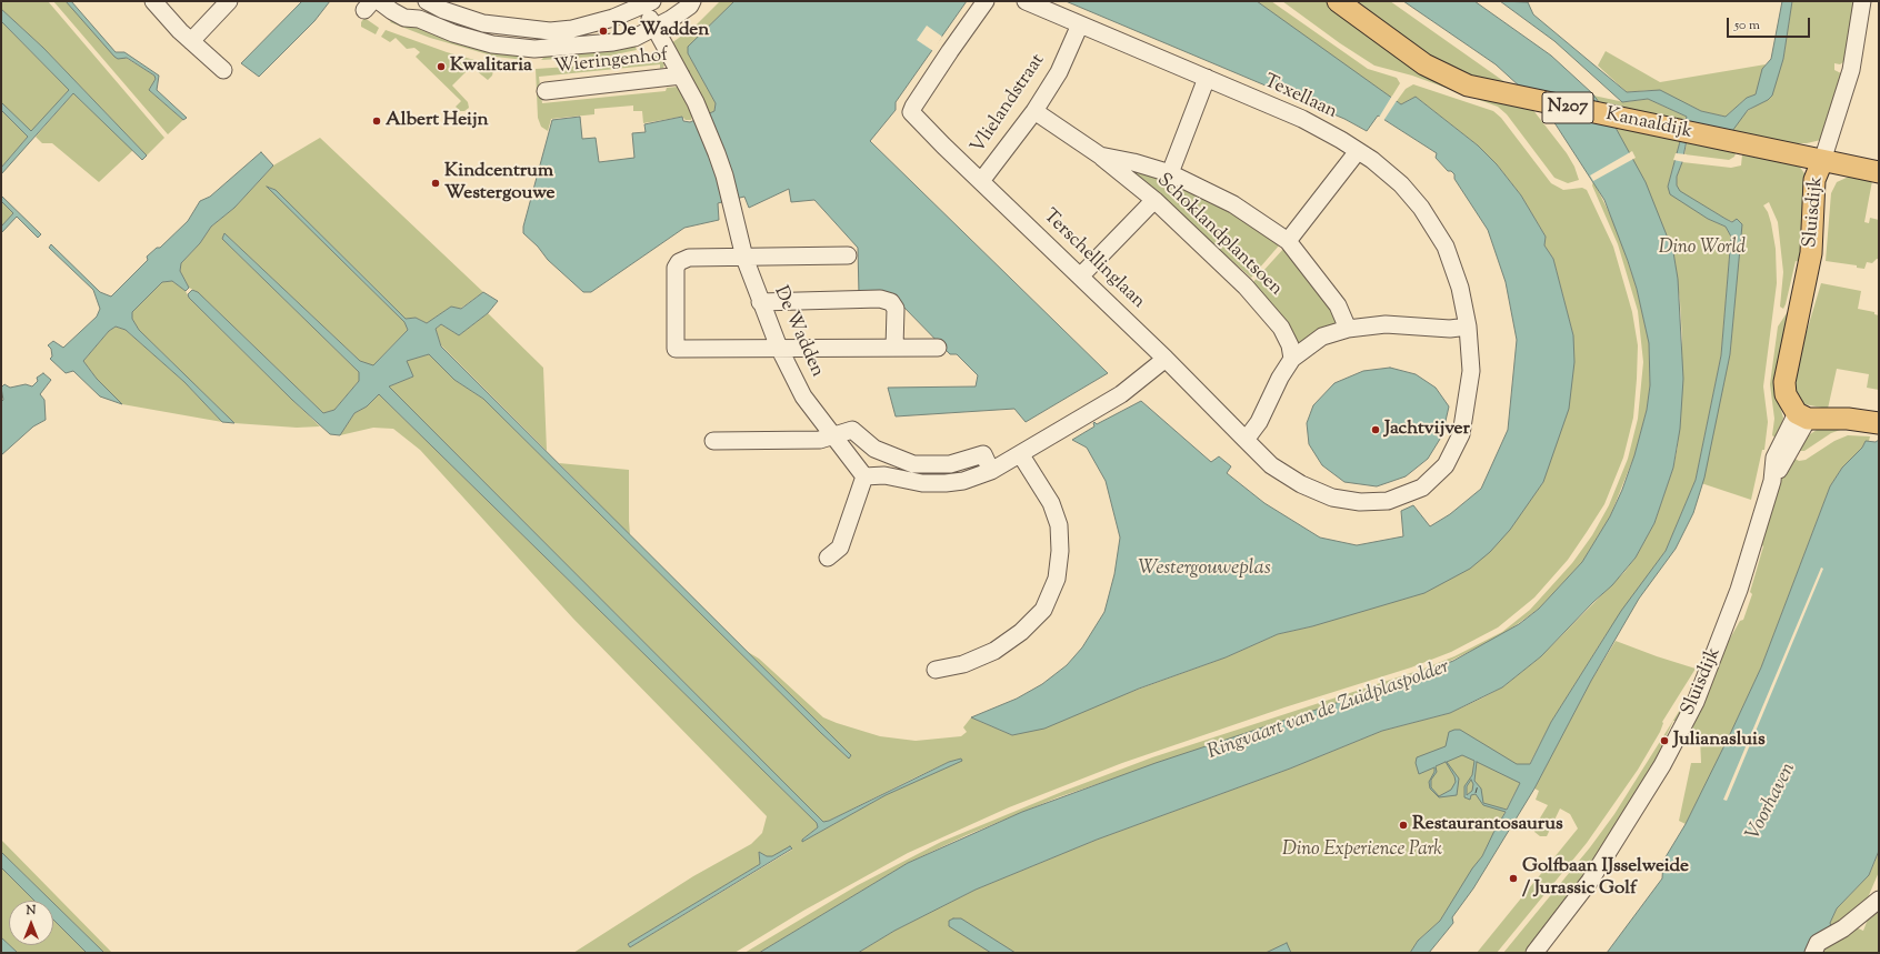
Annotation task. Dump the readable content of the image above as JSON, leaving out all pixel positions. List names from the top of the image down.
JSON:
{
  "streets": {
    "main road": ["N207", "Kanaaldijk", "Sluisdijk"],
    "street": [
      "Wieringenhof",
      "Texellaan",
      "Vlielandstraat",
      "Schoklandplantsoen",
      "Terschellinglaan",
      "De Wadden"
    ]
  },
  "crossings": [
    ["Wieringenhof", "De Wadden"],
    ["Texellaan", "Vlielandstraat"],
    ["Texellaan", "Terschellinglaan"],
    ["Vlielandstraat", "Schoklandplantsoen"],
    ["Vlielandstraat", "Terschellinglaan"],
    ["Kanaaldijk", "Sluisdijk"]
  ],
  "water": ["Westergouweplas", "Ringvaart van de Zuidplaspolder", "Voorhaven"],
  "parks": ["Dino World", "Dino Experience Park"],
  "places": [
    "De Wadden",
    "Kwalitaria",
    "Albert Heijn",
    "Kindcentrum Westergouwe",
    "Jachtvijver",
    "Julianasluis",
    "Restaurantosaurus",
    "Golfbaan IJsselweide / Jurassic Golf"
  ],
  "scale_bar": "50 m",
  "north": "top"
}
